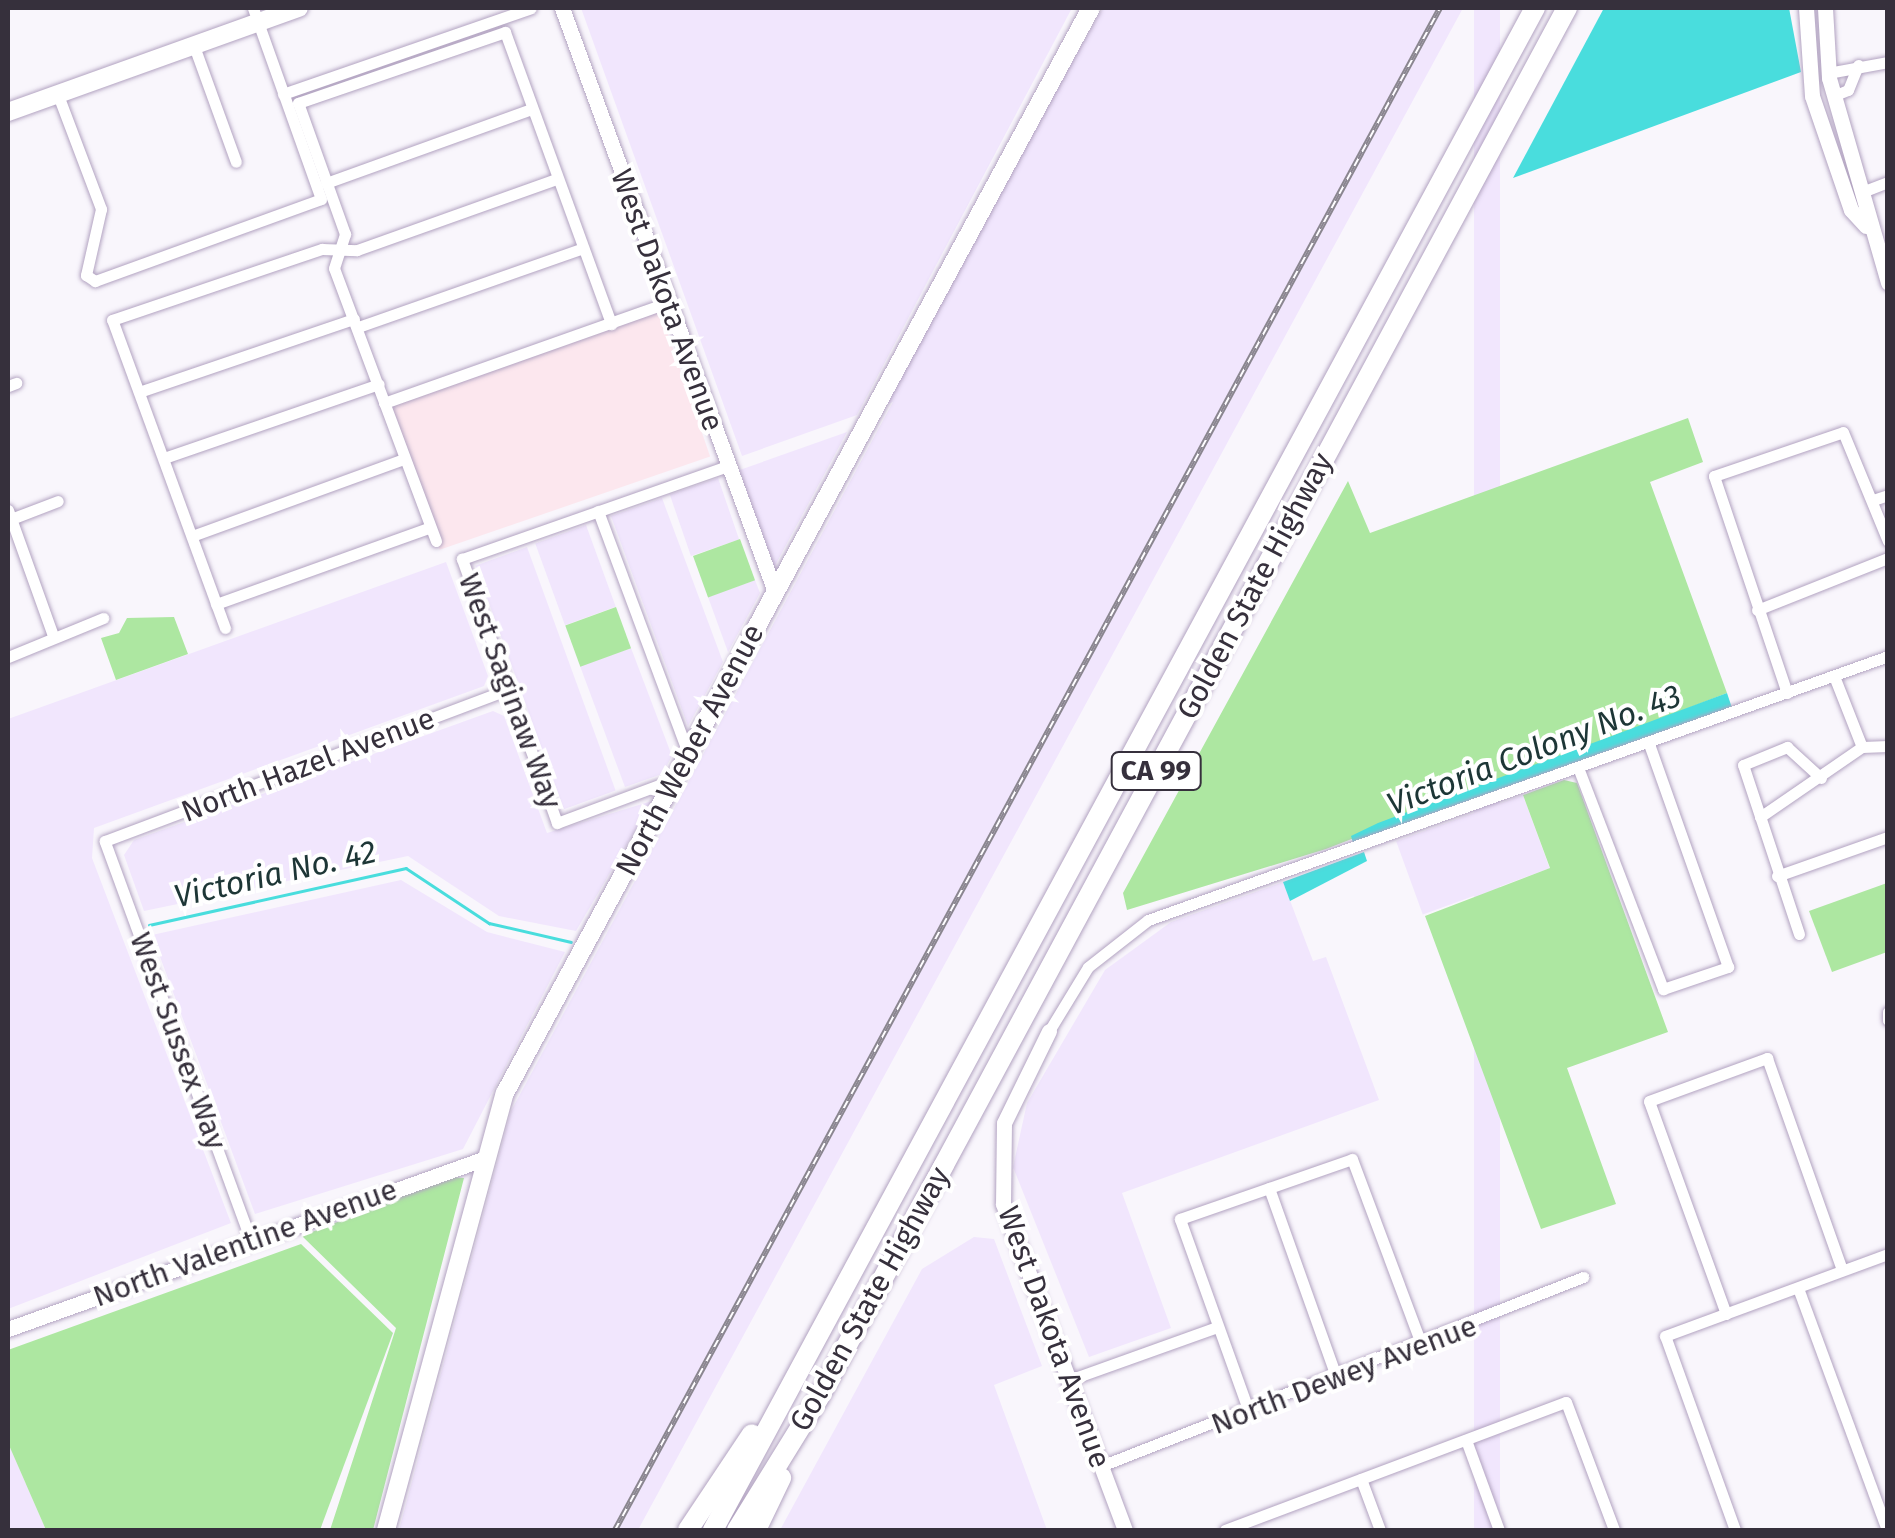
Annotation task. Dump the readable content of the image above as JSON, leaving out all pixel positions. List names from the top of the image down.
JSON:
{
  "streets": {
    "highway": ["Golden State Highway", "CA 99"],
    "main road": ["North Weber Avenue"],
    "street": [
      "West Dakota Avenue",
      "West Saginaw Way",
      "North Hazel Avenue",
      "West Sussex Way",
      "North Valentine Avenue",
      "North Dewey Avenue"
    ]
  },
  "crossings": [
    ["West Dakota Avenue", "North Weber Avenue"],
    ["West Dakota Avenue", "North Dewey Avenue"],
    ["West Saginaw Way", "North Weber Avenue"],
    ["West Saginaw Way", "North Hazel Avenue"],
    ["North Weber Avenue", "North Valentine Avenue"],
    ["North Hazel Avenue", "West Sussex Way"],
    ["West Sussex Way", "North Valentine Avenue"]
  ],
  "water": ["Victoria Colony No. 43", "Victoria No. 42"]
}
